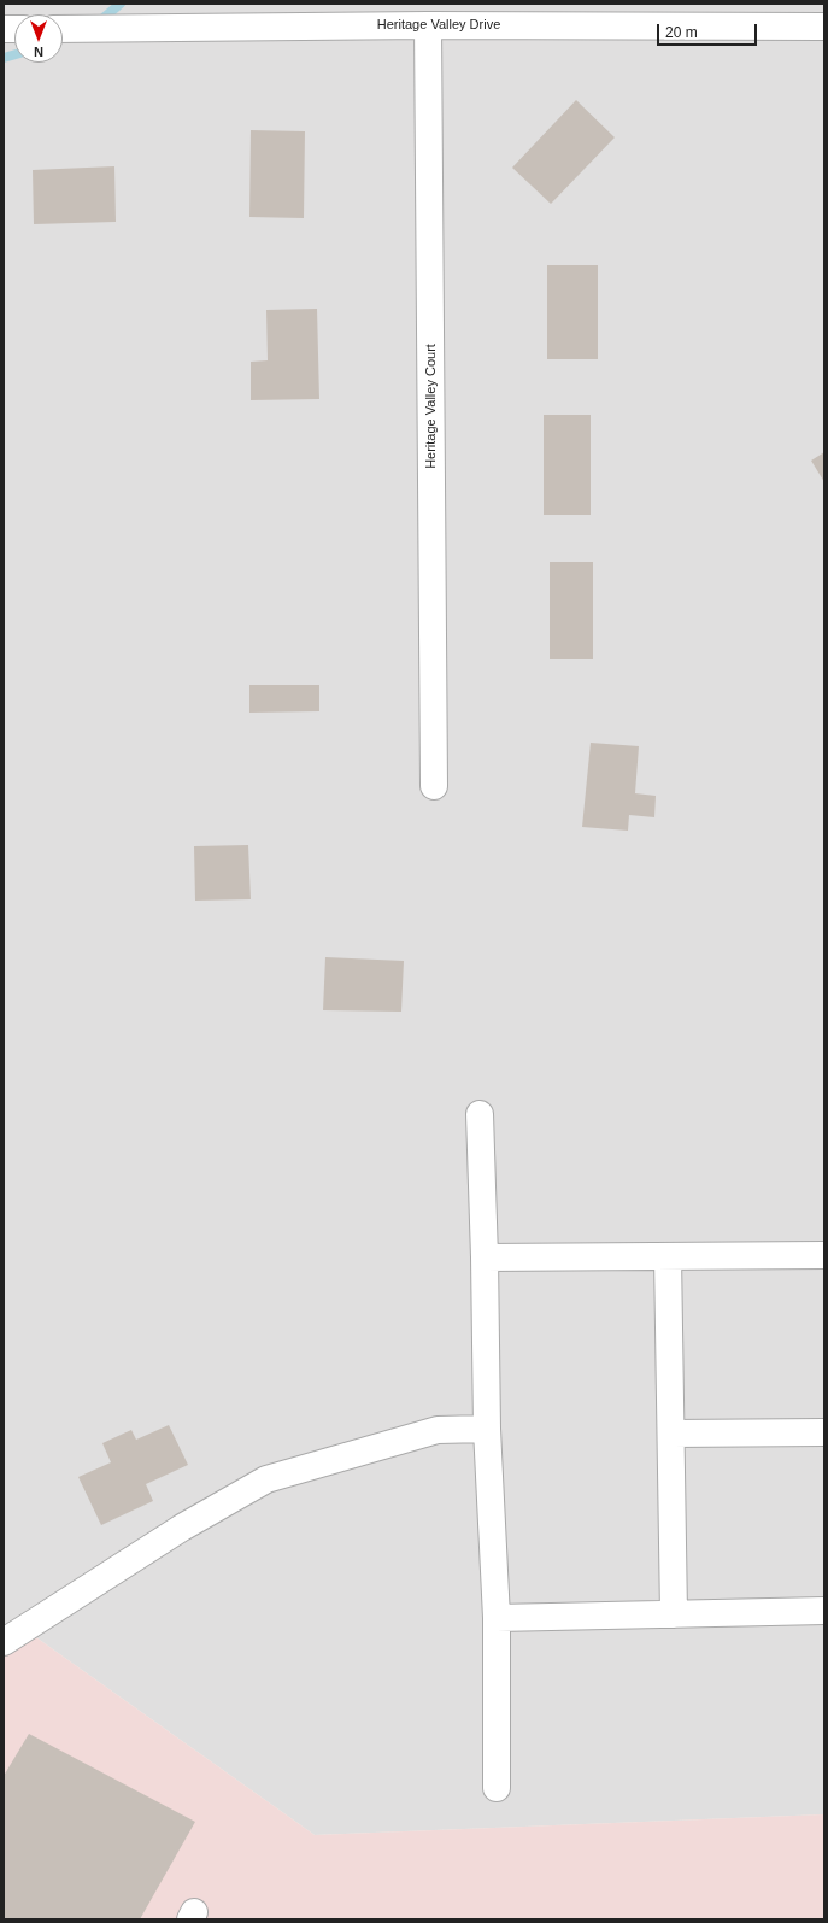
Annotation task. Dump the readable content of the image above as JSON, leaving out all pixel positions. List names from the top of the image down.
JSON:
{
  "streets": {
    "street": ["Heritage Valley Drive", "Heritage Valley Court"]
  },
  "crossings": [
    ["Heritage Valley Drive", "Heritage Valley Court"]
  ],
  "scale_bar": "20 m",
  "north": "bottom"
}
